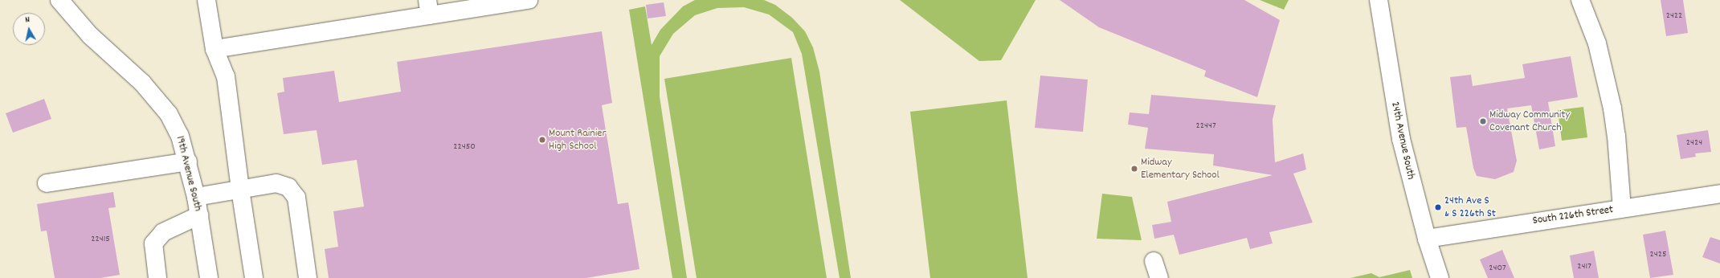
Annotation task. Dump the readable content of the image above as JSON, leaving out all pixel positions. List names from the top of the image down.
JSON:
{
  "streets": {
    "street": ["24th Avenue South", "19th Avenue South", "South 226th Street"]
  },
  "crossings": [
    ["24th Avenue South", "South 226th Street"]
  ],
  "places": [
    "Midway Community Covenant Church",
    "Mount Rainier High School",
    "Midway Elementary School",
    "24th Ave S & S 226th St"
  ],
  "house_numbers": [
    "2422",
    "22447",
    "2424",
    "22450",
    "22415",
    "2425",
    "2417",
    "2407"
  ],
  "north": "top"
}
